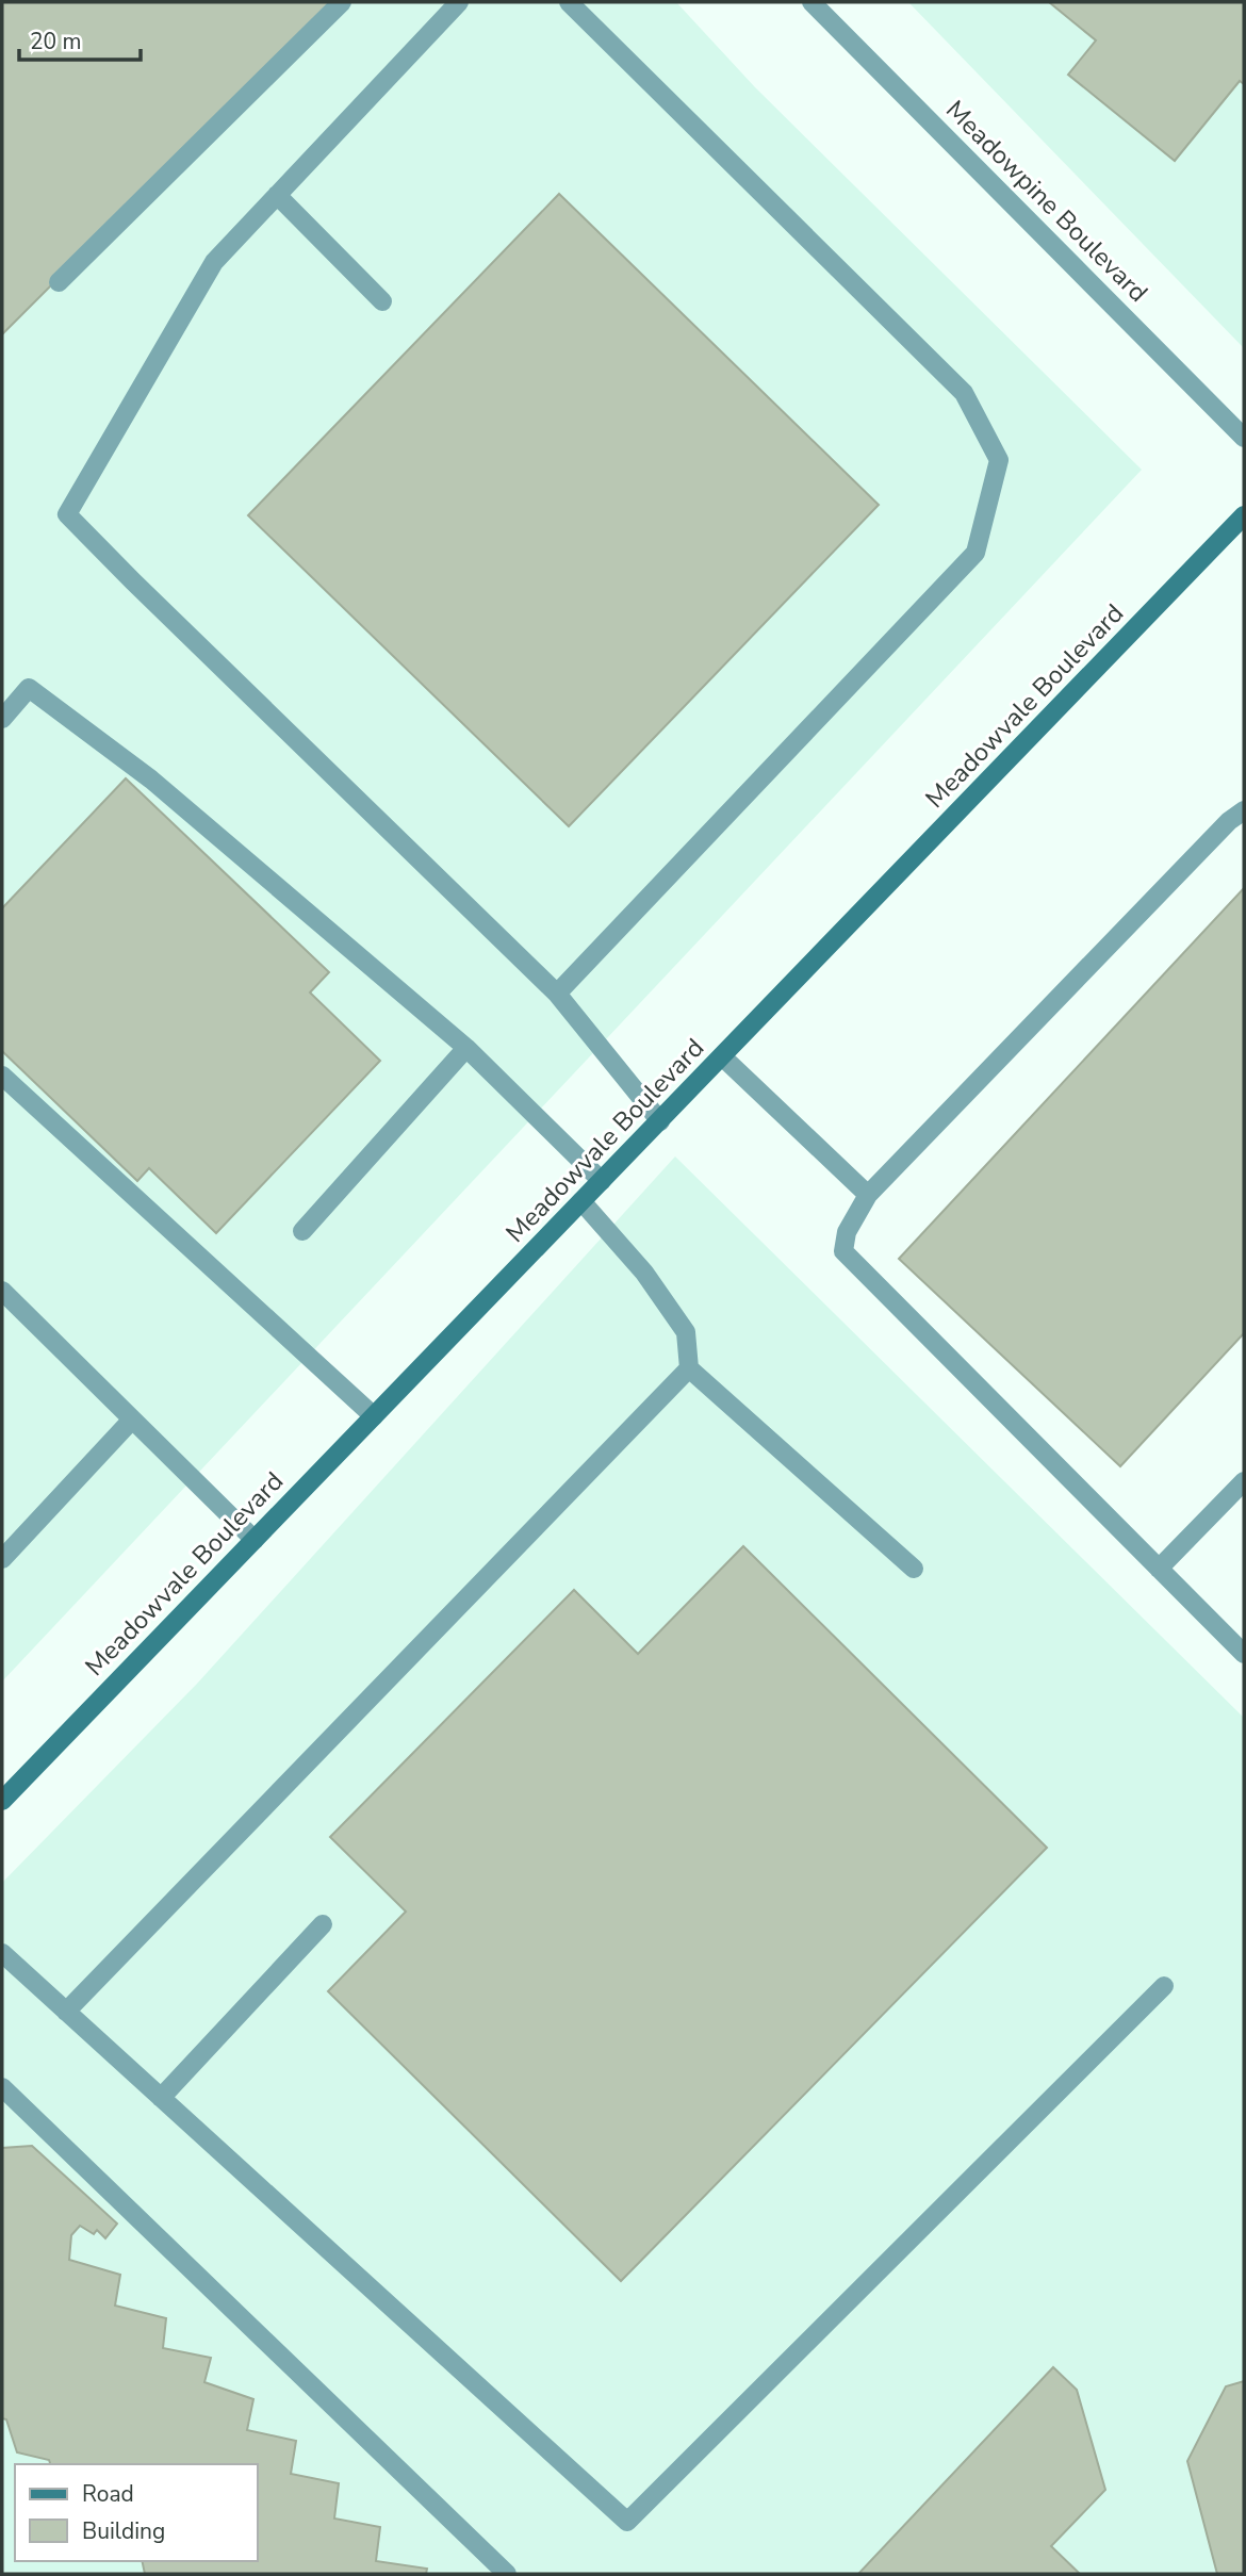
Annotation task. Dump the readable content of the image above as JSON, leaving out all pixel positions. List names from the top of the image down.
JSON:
{
  "streets": {
    "main road": ["Meadowvale Boulevard"],
    "street": ["Meadowpine Boulevard"]
  },
  "legend": ["Road", "Building"],
  "scale_bar": "20 m"
}
